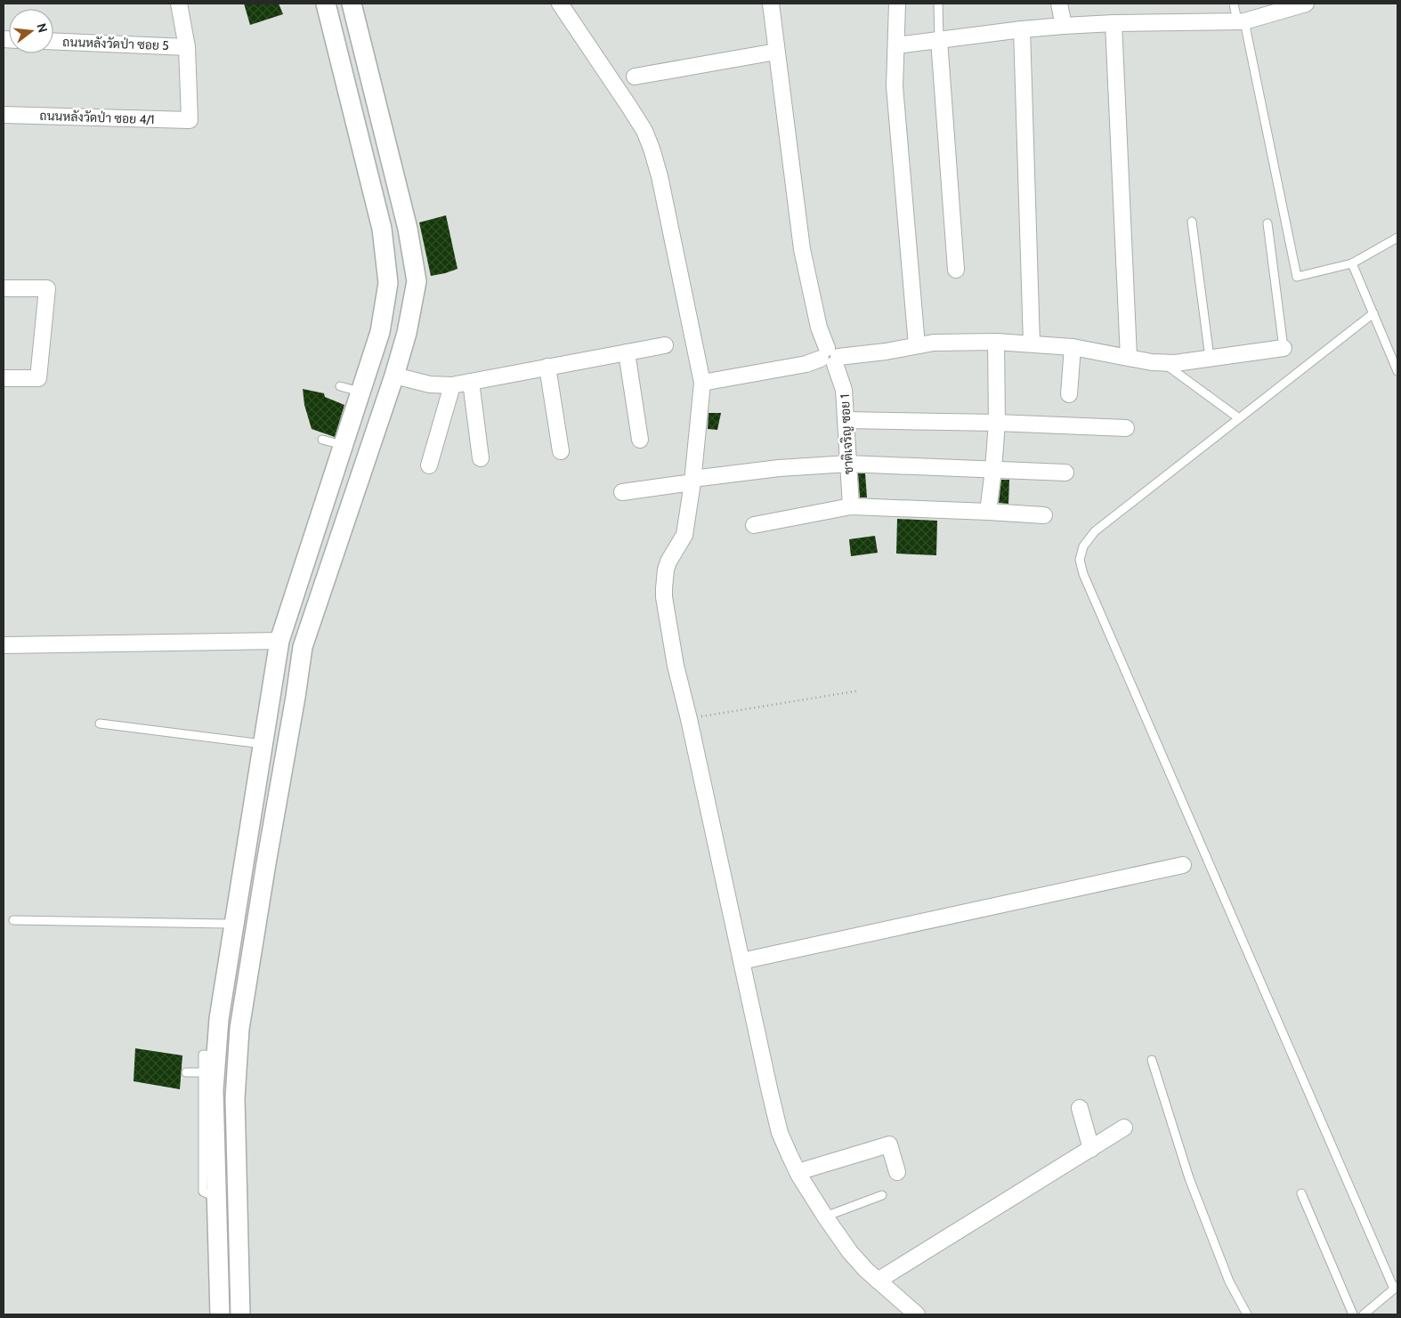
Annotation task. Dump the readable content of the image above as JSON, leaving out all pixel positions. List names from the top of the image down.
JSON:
{
  "streets": {
    "street": ["ถนนหลังวัดป่า ซอย 5", "ถนนหลังวัดป่า ซอย 4/1", "ชาติเจริญ ซอย 1"]
  },
  "crossings": [
    ["ถนนหลังวัดป่า ซอย 5", "ถนนหลังวัดป่า ซอย 4/1"]
  ],
  "north": "right"
}
